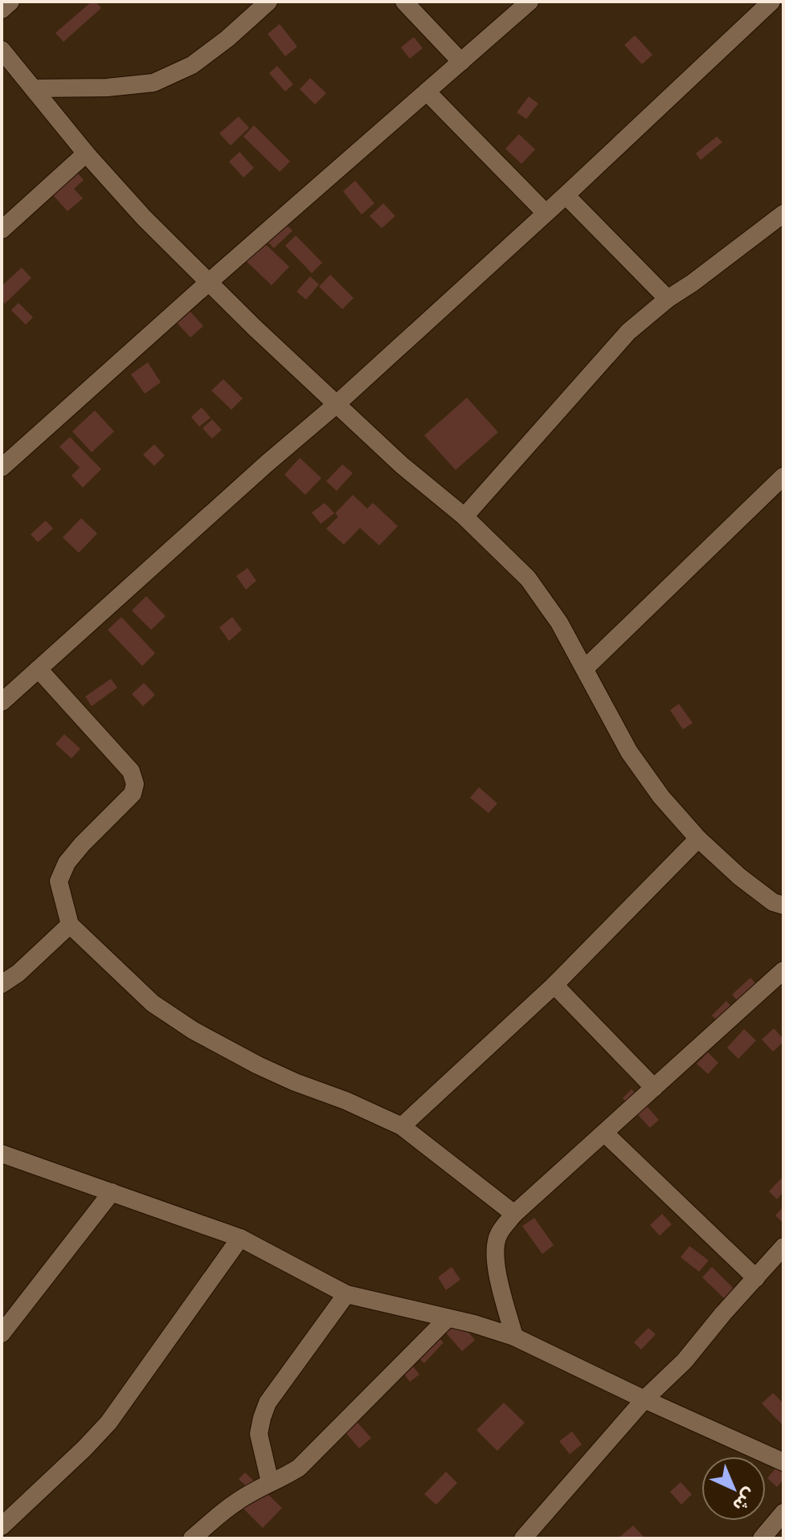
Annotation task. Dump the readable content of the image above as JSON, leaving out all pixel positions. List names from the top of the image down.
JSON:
{
  "north": "bottom right"
}
